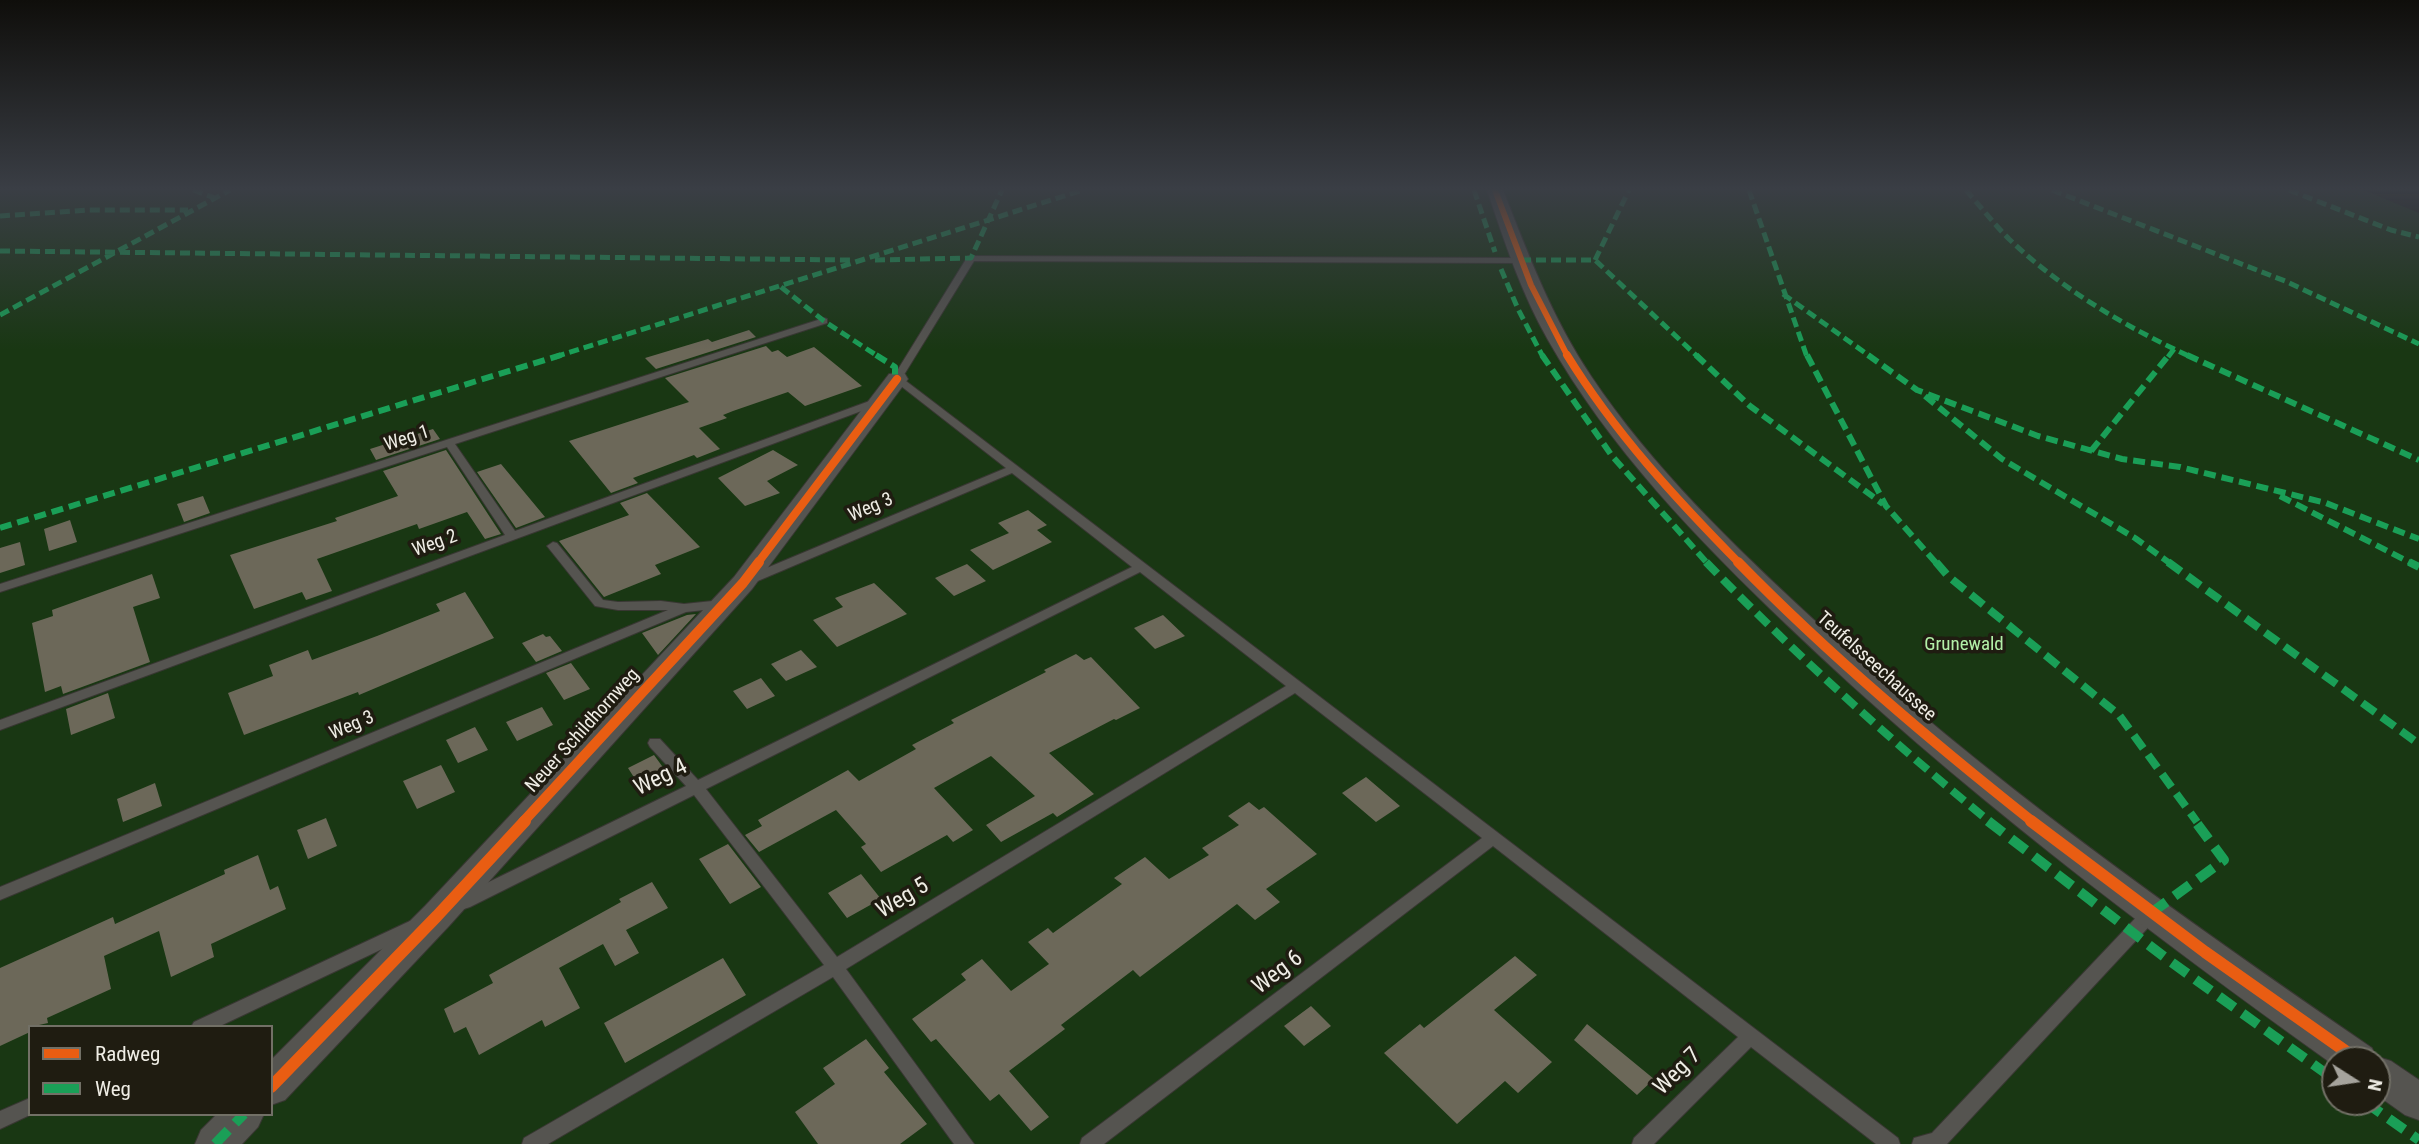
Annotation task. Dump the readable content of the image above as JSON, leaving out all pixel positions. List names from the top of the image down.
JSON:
{
  "streets": {
    "street": ["Teufelsseechaussee", "Neuer Schildhornweg"],
    "lane": [
      "Weg 1",
      "Weg 3",
      "Weg 2",
      "Weg 4",
      "Weg 5",
      "Weg 6",
      "Weg 7"
    ]
  },
  "crossings": [
    ["Weg 3", "Neuer Schildhornweg"],
    ["Weg 2", "Neuer Schildhornweg"],
    ["Teufelsseechaussee", "Neuer Schildhornweg"],
    ["Neuer Schildhornweg", "Weg 4"]
  ],
  "parks": ["Grunewald"],
  "legend": ["Radweg", "Weg"],
  "north": "right"
}
